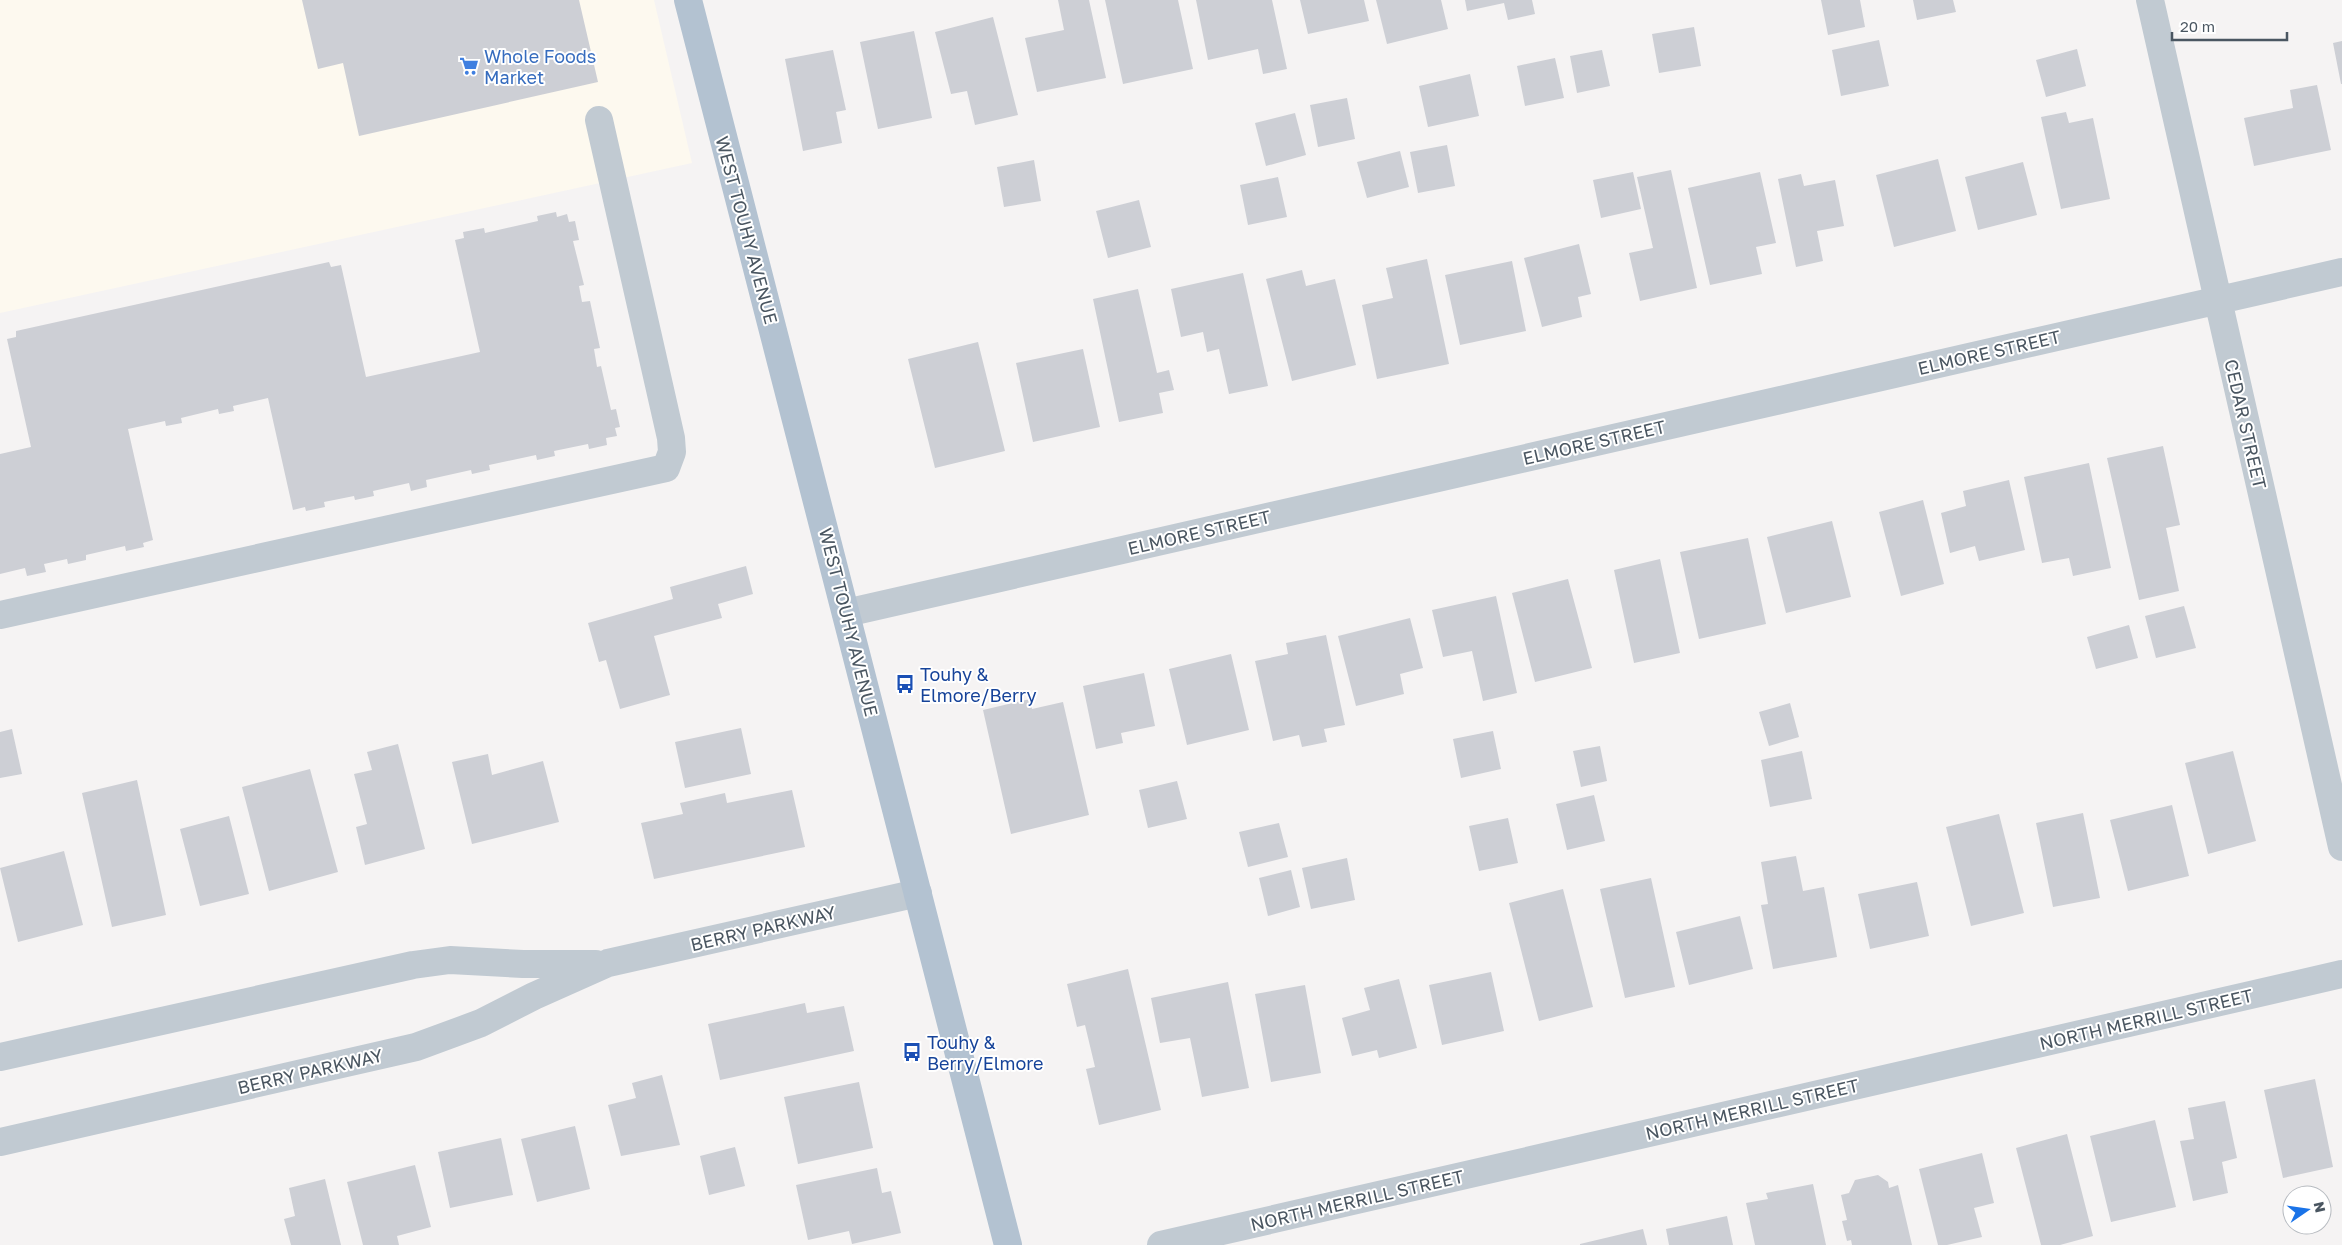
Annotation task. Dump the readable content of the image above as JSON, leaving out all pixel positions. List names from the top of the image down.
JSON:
{
  "streets": {
    "main road": ["WEST TOUHY AVENUE"],
    "street": [
      "ELMORE STREET",
      "CEDAR STREET",
      "BERRY PARKWAY",
      "NORTH MERRILL STREET"
    ]
  },
  "crossings": [
    ["WEST TOUHY AVENUE", "ELMORE STREET"],
    ["WEST TOUHY AVENUE", "BERRY PARKWAY"],
    ["ELMORE STREET", "CEDAR STREET"]
  ],
  "places": {
    "supermarket": ["Whole Foods Market"],
    "bus stop": ["Touhy & Elmore/Berry", "Touhy & Berry/Elmore"]
  },
  "scale_bar": "20 m",
  "north": "right"
}
